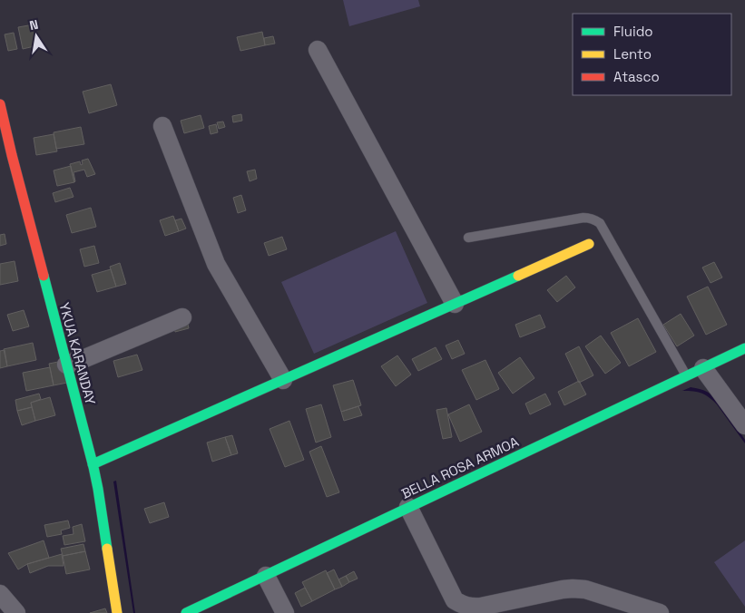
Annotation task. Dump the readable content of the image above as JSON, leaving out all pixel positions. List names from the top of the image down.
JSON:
{
  "streets": {
    "street": ["YKUA KARANDAY", "BELLA ROSA ARMOA"]
  },
  "legend": ["Fluido", "Lento", "Atasco"],
  "north": "top"
}
